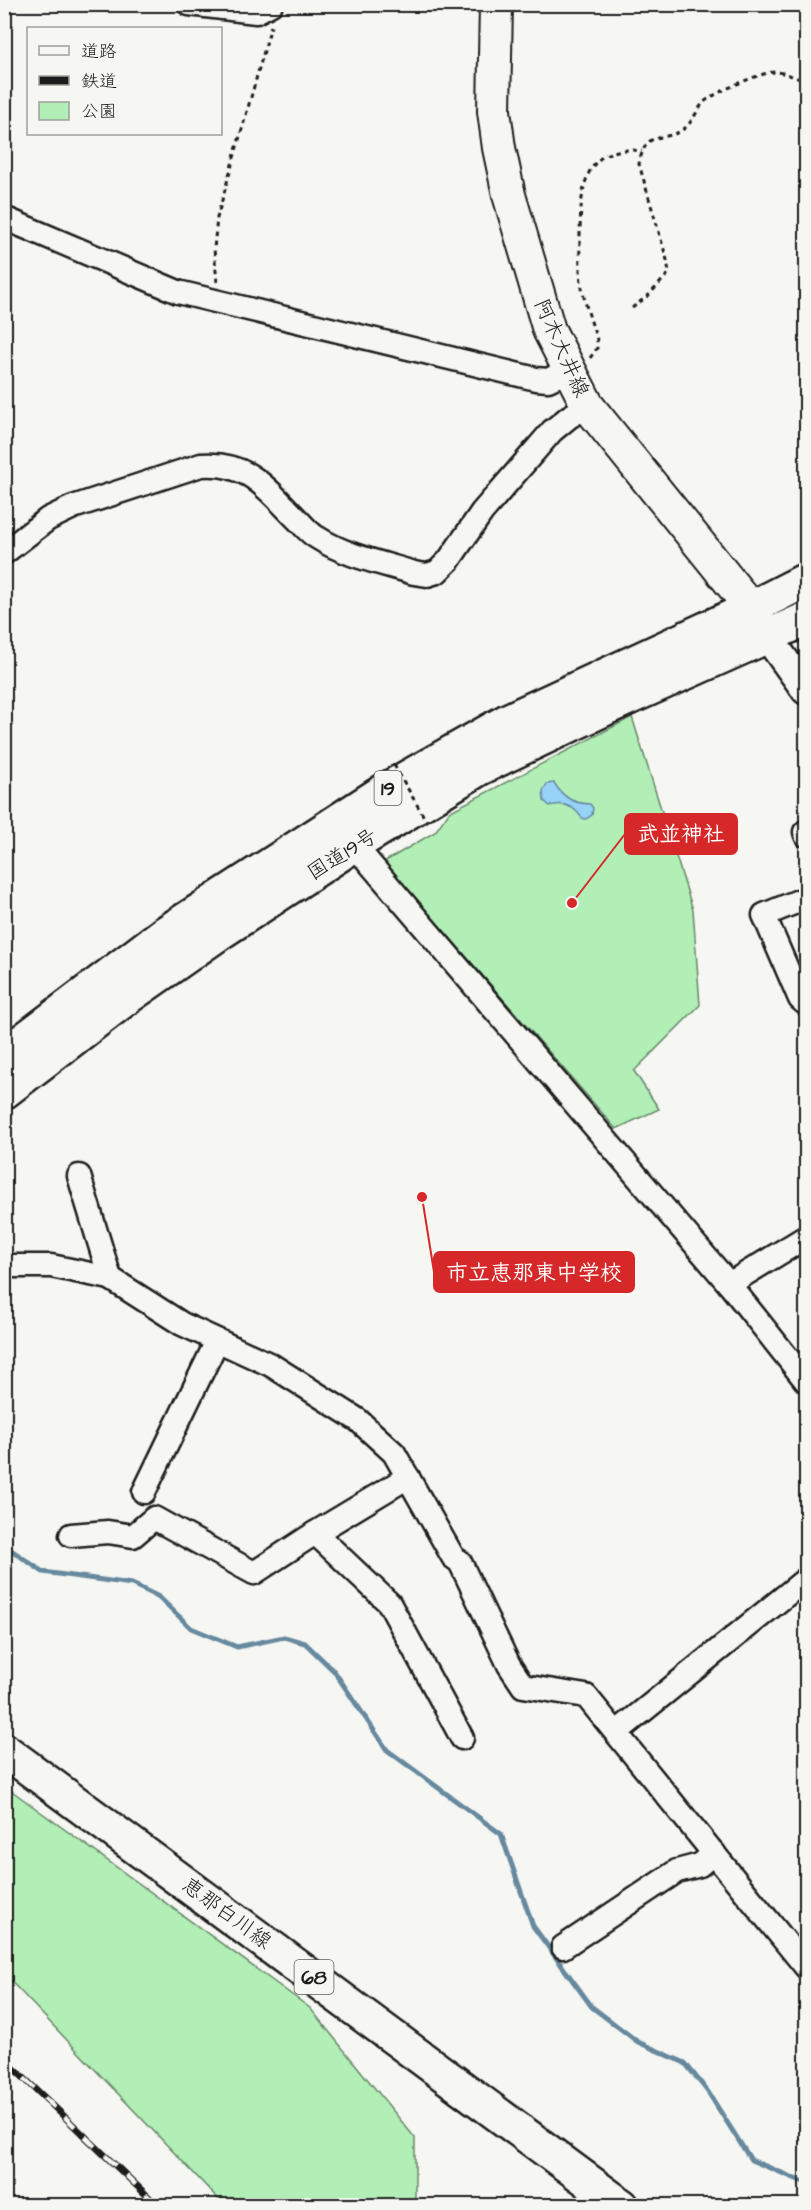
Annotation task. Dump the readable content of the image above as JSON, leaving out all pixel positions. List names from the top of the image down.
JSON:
{
  "streets": {
    "main road": [
      "阿木大井線",
      "19",
      "国道19号",
      "恵那白川線",
      "68"
    ]
  },
  "crossings": [
    ["阿木大井線", "国道19号"]
  ],
  "places": ["武並神社", "市立恵那東中学校"],
  "legend": ["道路", "鉄道", "公園"]
}
